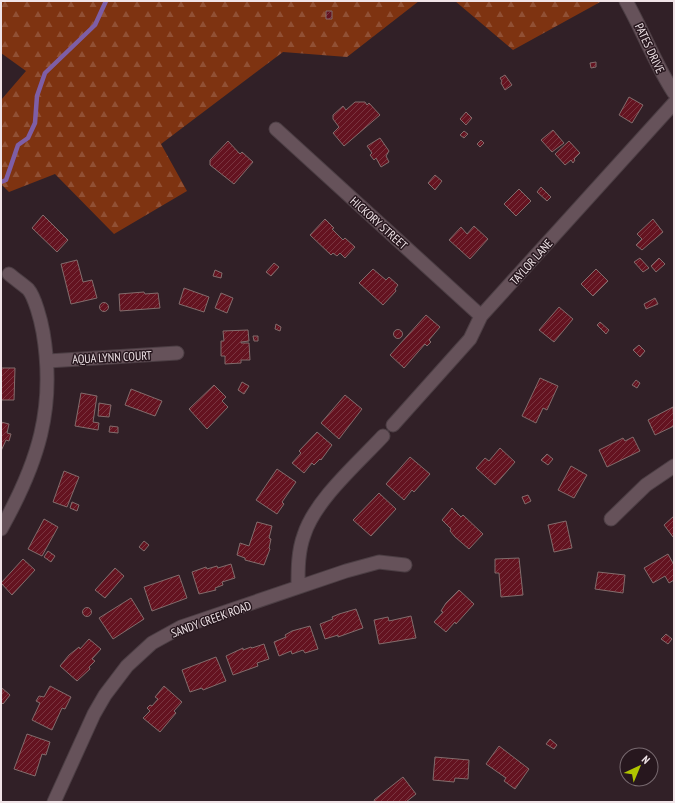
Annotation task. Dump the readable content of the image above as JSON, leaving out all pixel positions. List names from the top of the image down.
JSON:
{
  "streets": {
    "street": [
      "PATES DRIVE",
      "HICKORY STREET",
      "TAYLOR LANE",
      "AQUA LYNN COURT",
      "SANDY CREEK ROAD"
    ]
  },
  "crossings": [
    ["HICKORY STREET", "TAYLOR LANE"]
  ],
  "north": "top right"
}
